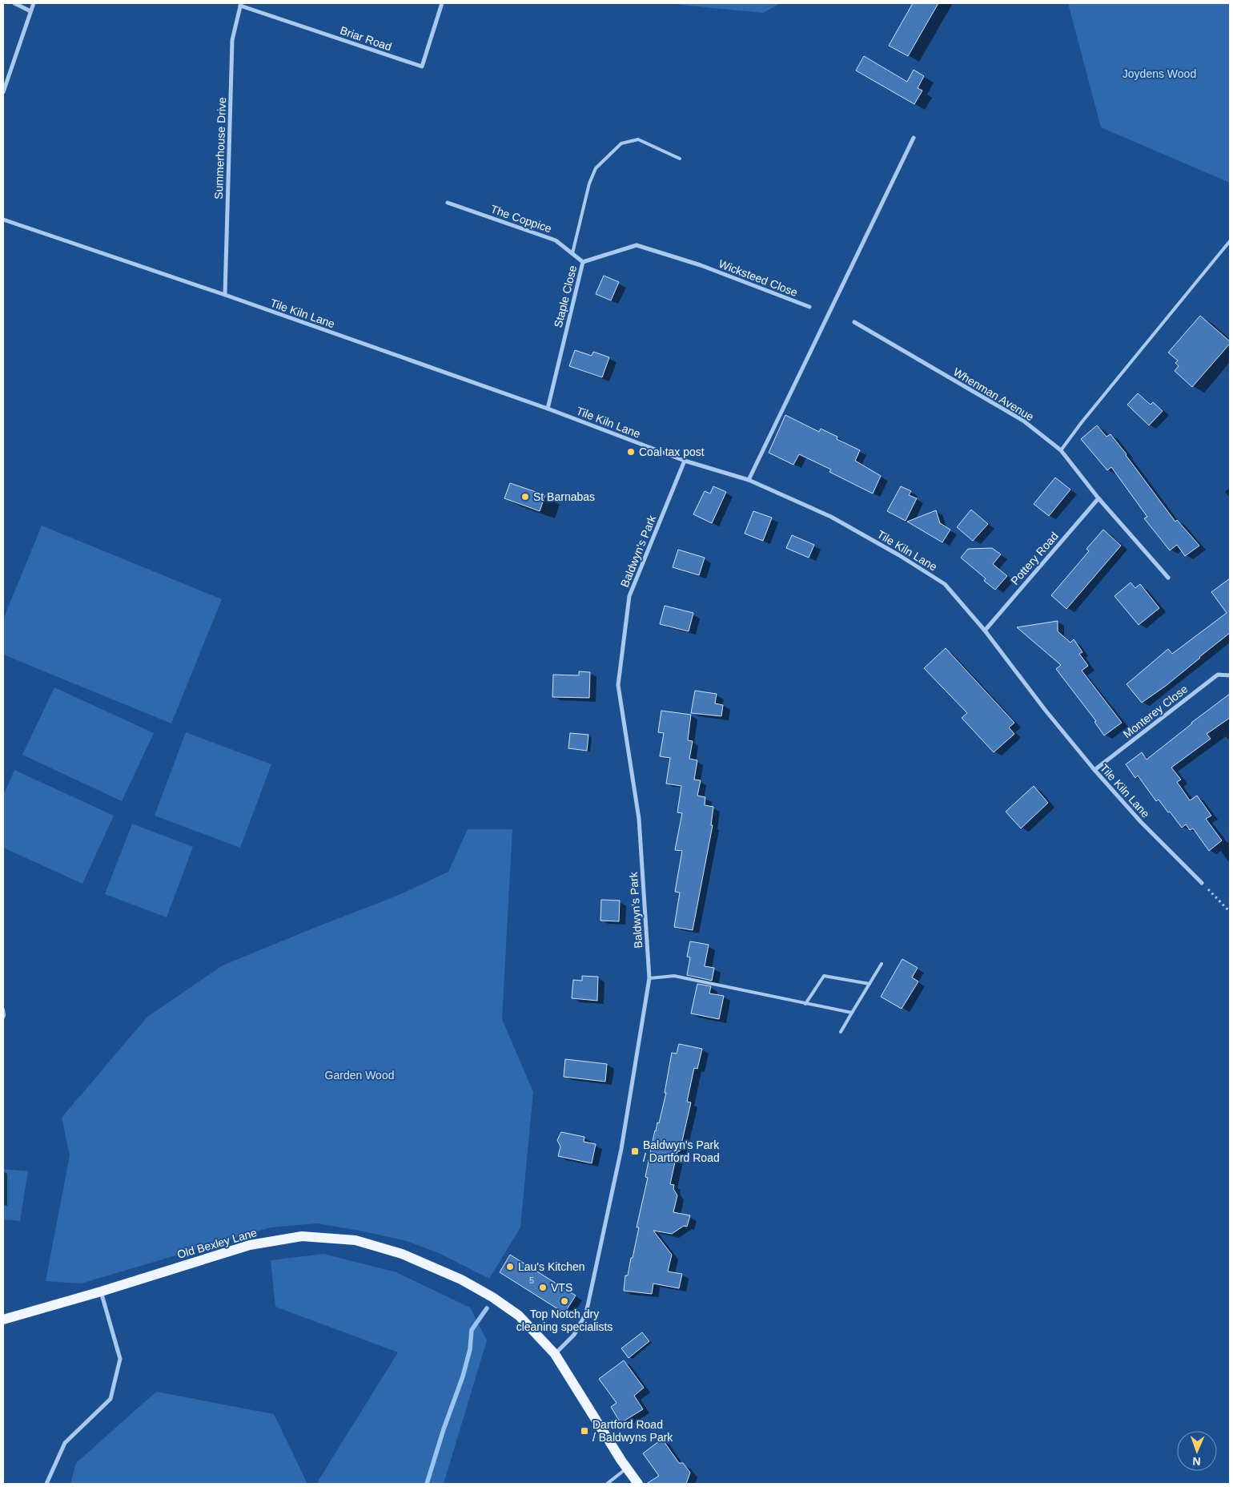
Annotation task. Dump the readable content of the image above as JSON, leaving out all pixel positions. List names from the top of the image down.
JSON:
{
  "streets": {
    "main road": ["Old Bexley Lane"],
    "street": [
      "Briar Road",
      "Summerhouse Drive",
      "The Coppice",
      "Wicksteed Close",
      "Staple Close",
      "Tile Kiln Lane",
      "Whenman Avenue",
      "Baldwyn's Park",
      "Pottery Road",
      "Monterey Close"
    ]
  },
  "crossings": [
    ["Briar Road", "Summerhouse Drive"],
    ["Summerhouse Drive", "Tile Kiln Lane"],
    ["The Coppice", "Staple Close"],
    ["Wicksteed Close", "Staple Close"],
    ["Staple Close", "Tile Kiln Lane"],
    ["Tile Kiln Lane", "Baldwyn's Park"],
    ["Tile Kiln Lane", "Pottery Road"],
    ["Tile Kiln Lane", "Monterey Close"],
    ["Whenman Avenue", "Pottery Road"],
    ["Baldwyn's Park", "Old Bexley Lane"]
  ],
  "parks": ["Joydens Wood", "Garden Wood"],
  "places": {
    "other": [
      "Coal tax post",
      "St Barnabas",
      "Lau's Kitchen",
      "VTS",
      "Top Notch dry cleaning specialists"
    ],
    "transit": ["Baldwyn's Park / Dartford Road", "Dartford Road / Baldwyns Park"]
  },
  "house_numbers": ["5"],
  "north": "bottom"
}
